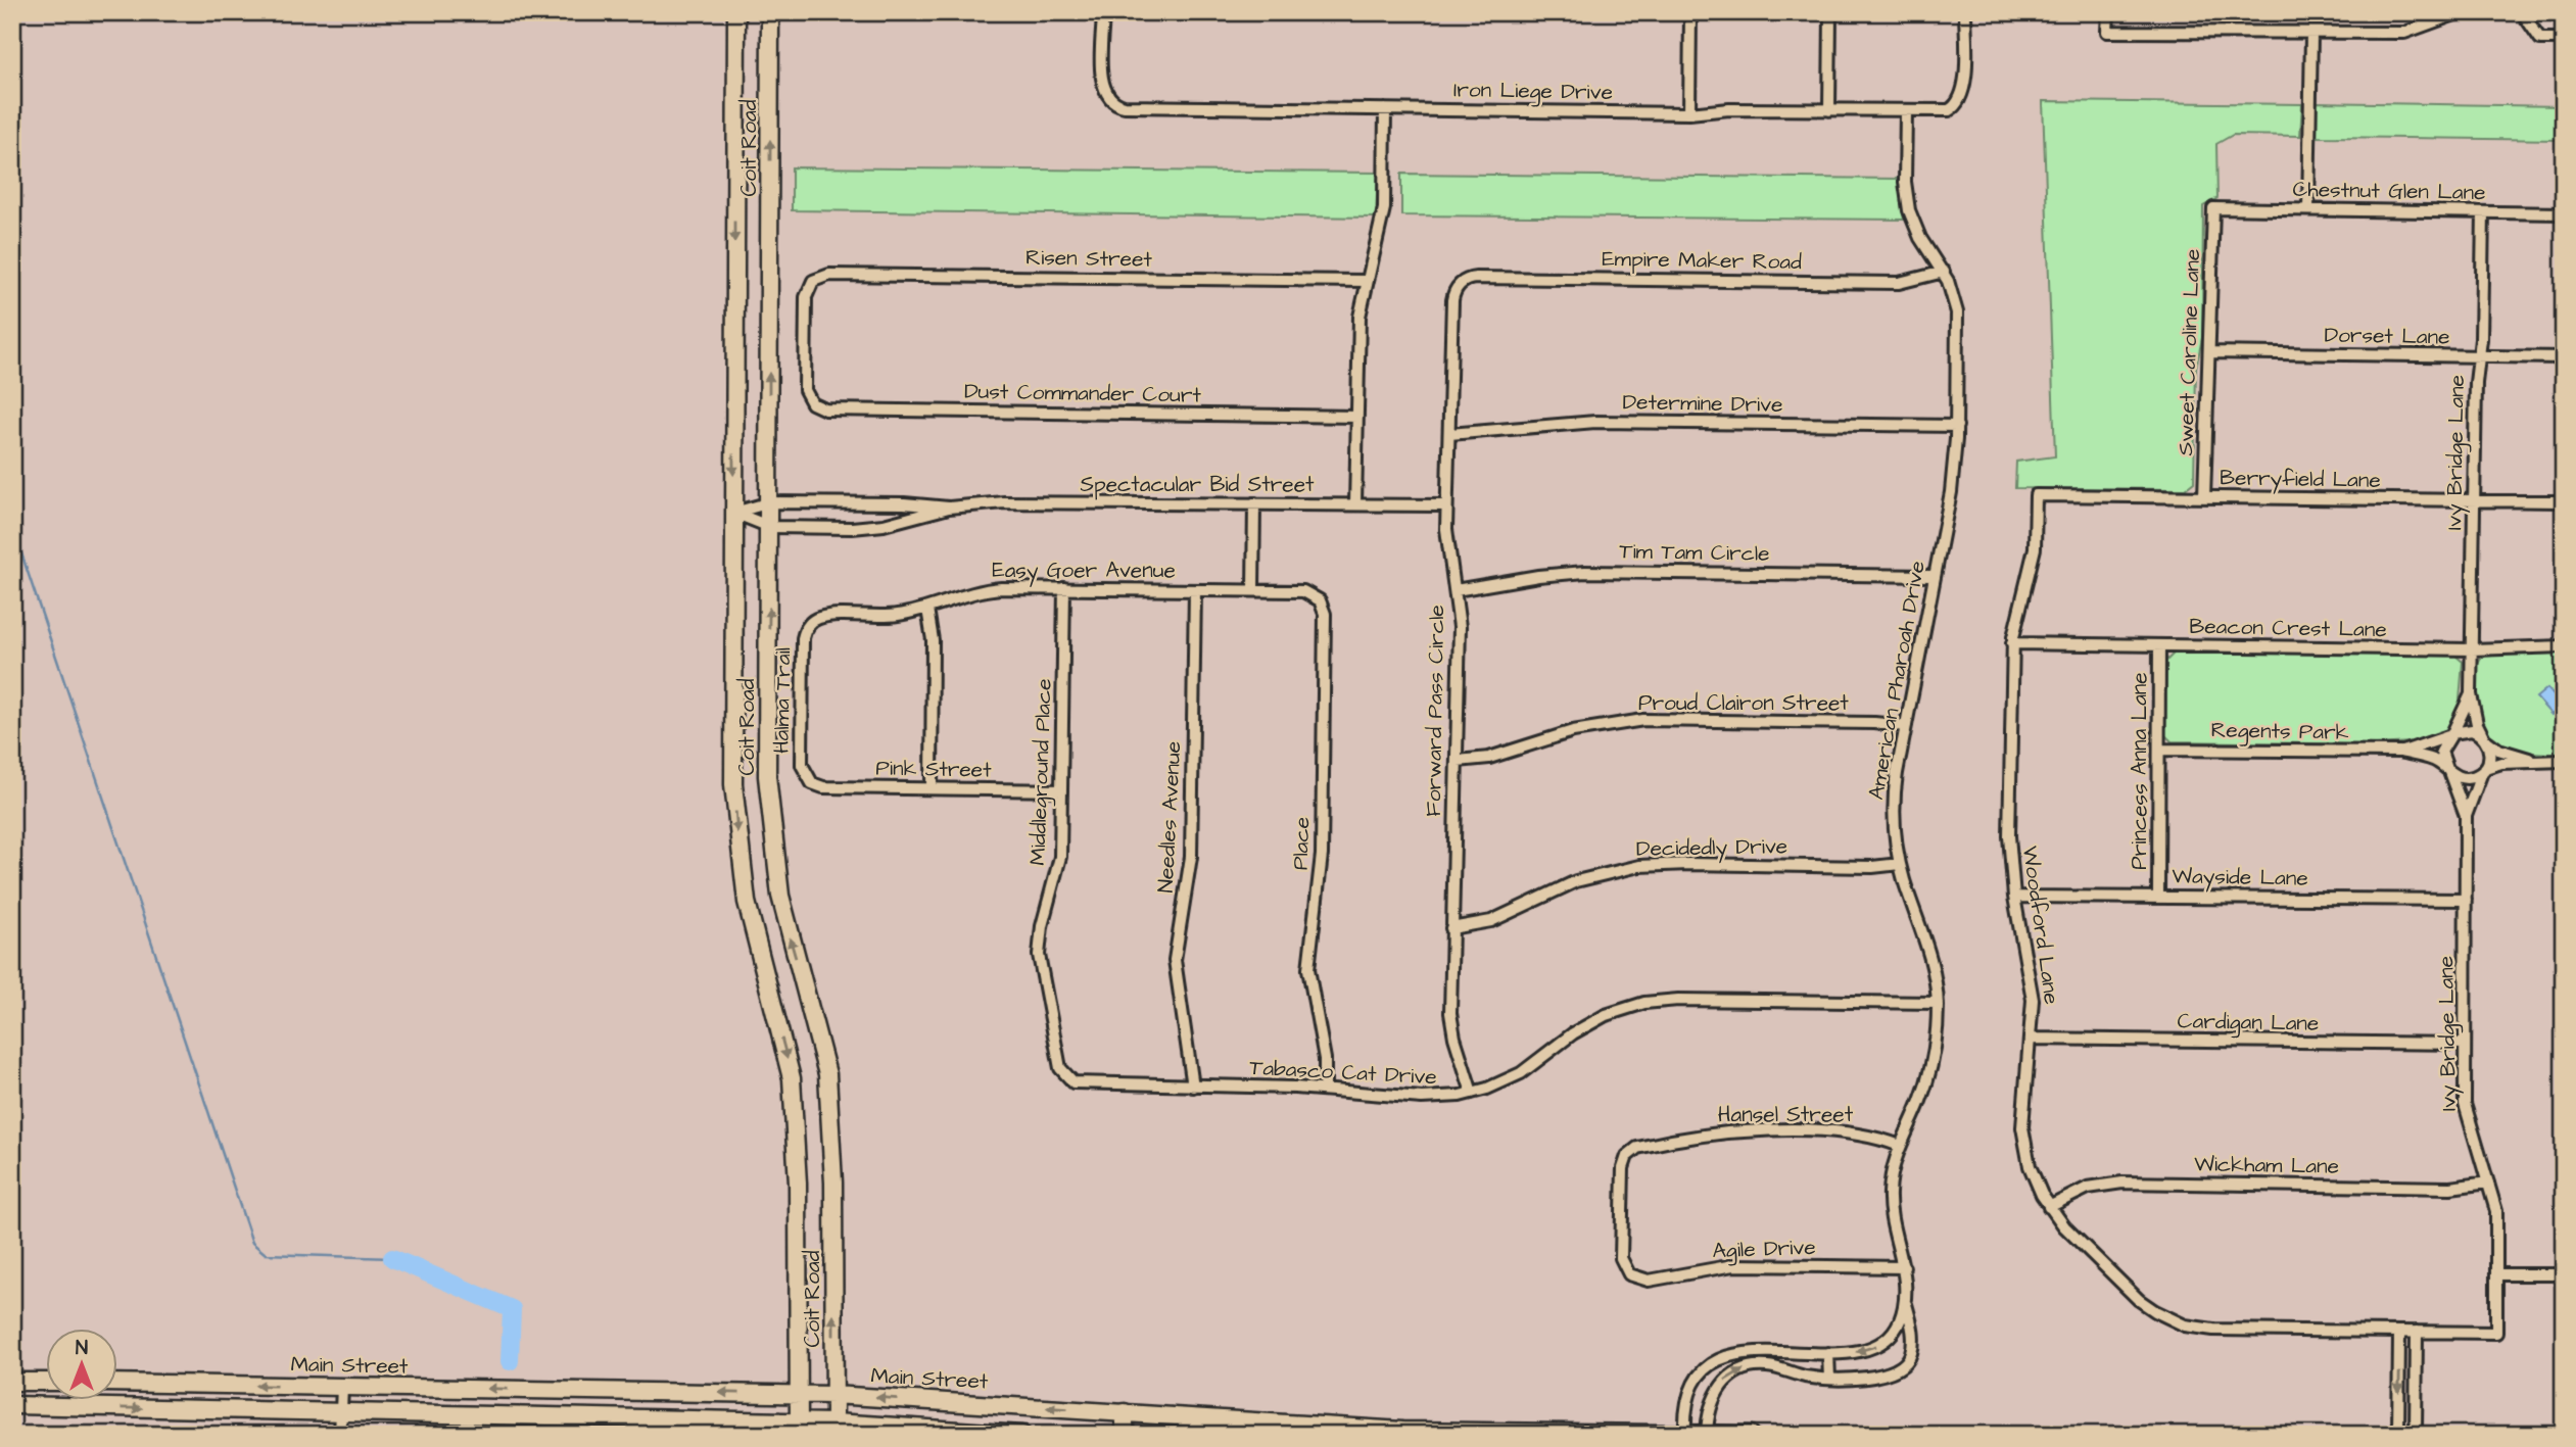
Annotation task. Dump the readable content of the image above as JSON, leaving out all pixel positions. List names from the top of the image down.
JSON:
{
  "streets": {
    "main road": ["Coit Road", "Main Street"],
    "street": [
      "Iron Liege Drive",
      "Chestnut Glen Lane",
      "Risen Street",
      "Empire Maker Road",
      "Dorset Lane",
      "Sweet Caroline Lane",
      "Dust Commander Court",
      "Determine Drive",
      "Ivy Bridge Lane",
      "Berryfield Lane",
      "Spectacular Bid Street",
      "Tim Tam Circle",
      "Easy Goer Avenue",
      "Beacon Crest Lane",
      "American Pharoah Drive",
      "Halma Trail",
      "Proud Clairon Street",
      "Forward Pass Circle",
      "Regents Park",
      "Pink Street",
      "Princess Anna Lane",
      "Middleground Place",
      "Needles Avenue",
      "Place",
      "Decidedly Drive",
      "Wayside Lane",
      "Woodford Lane",
      "Cardigan Lane",
      "Tabasco Cat Drive",
      "Hansel Street",
      "Wickham Lane",
      "Agile Drive"
    ]
  },
  "crossings": [
    ["Iron Liege Drive", "American Pharoah Drive"],
    ["Coit Road", "Spectacular Bid Street"],
    ["Coit Road", "Main Street"],
    ["Chestnut Glen Lane", "Sweet Caroline Lane"],
    ["Chestnut Glen Lane", "Ivy Bridge Lane"],
    ["Risen Street", "Dust Commander Court"],
    ["Empire Maker Road", "American Pharoah Drive"],
    ["Empire Maker Road", "Forward Pass Circle"],
    ["Dorset Lane", "Sweet Caroline Lane"],
    ["Dorset Lane", "Ivy Bridge Lane"],
    ["Sweet Caroline Lane", "Berryfield Lane"],
    ["Determine Drive", "American Pharoah Drive"],
    ["Determine Drive", "Forward Pass Circle"],
    ["Ivy Bridge Lane", "Berryfield Lane"],
    ["Ivy Bridge Lane", "Beacon Crest Lane"],
    ["Ivy Bridge Lane", "Regents Park"],
    ["Ivy Bridge Lane", "Wayside Lane"],
    ["Ivy Bridge Lane", "Woodford Lane"],
    ["Ivy Bridge Lane", "Cardigan Lane"],
    ["Ivy Bridge Lane", "Wickham Lane"],
    ["Berryfield Lane", "Woodford Lane"],
    ["Spectacular Bid Street", "Forward Pass Circle"],
    ["Tim Tam Circle", "American Pharoah Drive"],
    ["Tim Tam Circle", "Forward Pass Circle"],
    ["Easy Goer Avenue", "Halma Trail"],
    ["Easy Goer Avenue", "Middleground Place"],
    ["Easy Goer Avenue", "Needles Avenue"],
    ["Easy Goer Avenue", "Place"],
    ["Beacon Crest Lane", "Princess Anna Lane"],
    ["Beacon Crest Lane", "Woodford Lane"],
    ["American Pharoah Drive", "Proud Clairon Street"],
    ["American Pharoah Drive", "Decidedly Drive"],
    ["American Pharoah Drive", "Tabasco Cat Drive"],
    ["American Pharoah Drive", "Hansel Street"],
    ["American Pharoah Drive", "Agile Drive"],
    ["American Pharoah Drive", "Main Street"],
    ["Halma Trail", "Pink Street"],
    ["Proud Clairon Street", "Forward Pass Circle"],
    ["Forward Pass Circle", "Decidedly Drive"],
    ["Forward Pass Circle", "Tabasco Cat Drive"],
    ["Regents Park", "Princess Anna Lane"],
    ["Pink Street", "Middleground Place"],
    ["Princess Anna Lane", "Wayside Lane"],
    ["Middleground Place", "Tabasco Cat Drive"],
    ["Needles Avenue", "Tabasco Cat Drive"],
    ["Place", "Tabasco Cat Drive"],
    ["Wayside Lane", "Woodford Lane"],
    ["Woodford Lane", "Cardigan Lane"],
    ["Woodford Lane", "Wickham Lane"],
    ["Hansel Street", "Agile Drive"]
  ],
  "north": "top"
}
